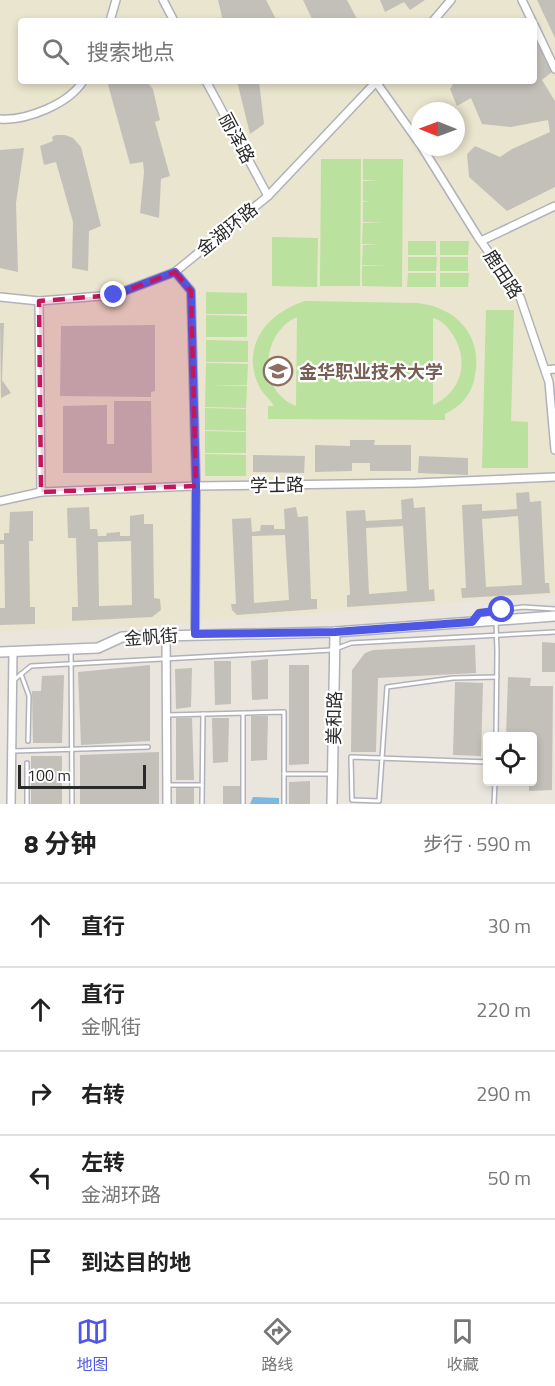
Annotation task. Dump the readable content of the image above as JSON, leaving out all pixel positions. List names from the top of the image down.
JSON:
{
  "streets": {
    "street": [
      "丽泽路",
      "金湖环路",
      "鹿田路",
      "学士路",
      "金帆街",
      "美和路"
    ]
  },
  "crossings": [
    ["丽泽路", "金湖环路"],
    ["金帆街", "美和路"]
  ],
  "places": {
    "school or university": ["金华职业技术大学"]
  },
  "scale_bar": "100 m",
  "north": "left",
  "page": {
    "search": "搜索地点",
    "scale": "100 m",
    "heading": ["8 分钟", "步行 · 590 m"],
    "list": [
      ["直行", "30 m"],
      ["直行", "金帆街", "220 m"],
      ["右转", "290 m"],
      ["左转", "金湖环路", "50 m"],
      "到达目的地"
    ],
    "nav": ["地图", "路线", "收藏"]
  }
}
